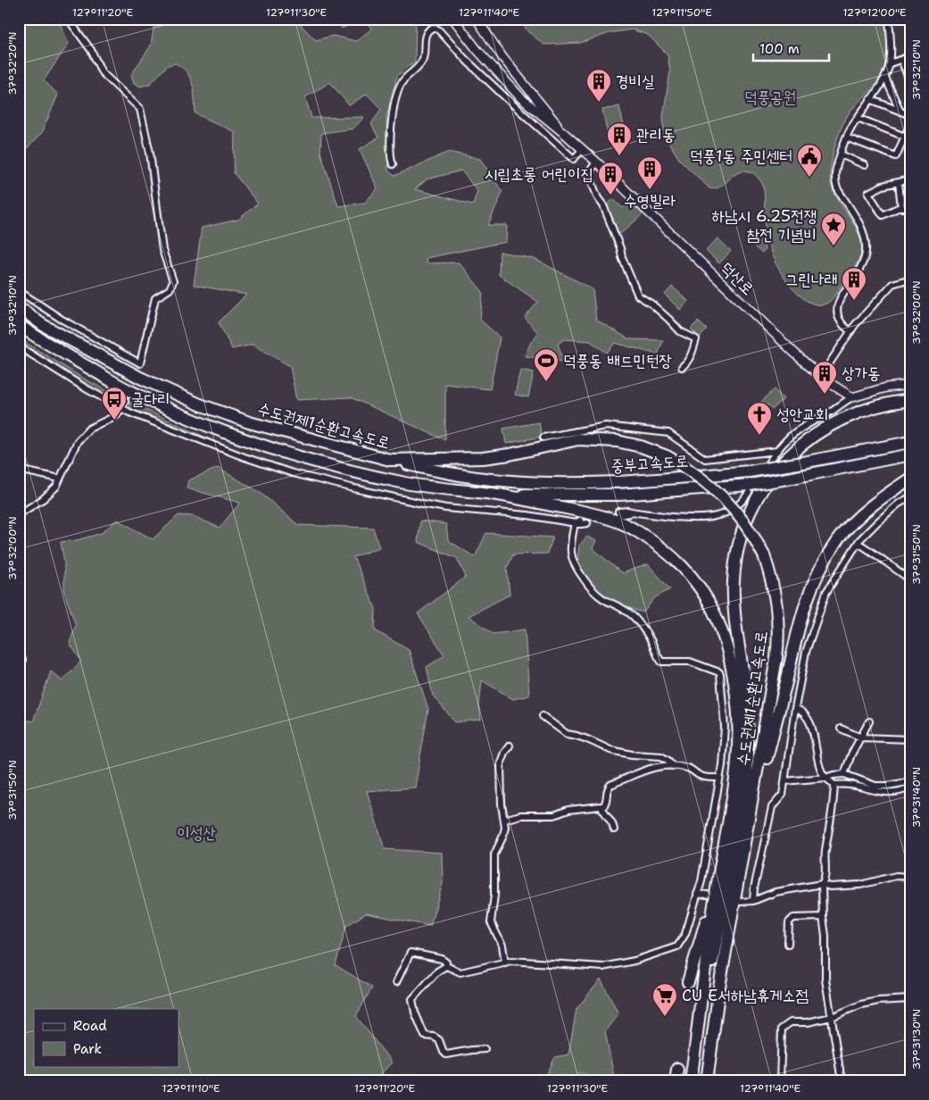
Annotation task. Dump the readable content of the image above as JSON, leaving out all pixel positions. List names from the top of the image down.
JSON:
{
  "streets": {
    "highway": ["수도권제1순환고속도로", "중부고속도로"],
    "main road": ["덕산로"]
  },
  "crossings": [
    ["수도권제1순환고속도로", "중부고속도로"]
  ],
  "parks": ["덕풍공원", "이성산"],
  "places": {
    "building": [
      "경비실",
      "관리동",
      "수영빌라",
      "시립초롱 어린이집",
      "그린나래",
      "상가동"
    ],
    "public building": ["덕풍1동 주민센터"],
    "place": ["하남시 6.25전쟁 참전 기념비"],
    "sports": ["덕풍동 배드민턴장"],
    "bus stop": ["굴다리"],
    "church": ["성안교회"],
    "supermarket": ["CU E서하남휴게소점"]
  },
  "legend": ["Road", "Park"],
  "scale_bar": "100 m",
  "coordinates": [
    "127°11'20\"E",
    "127°11'30\"E",
    "127°11'40\"E",
    "127°11'50\"E",
    "127°12'00\"E",
    "37°32'20\"N",
    "37°32'10\"N",
    "37°32'00\"N",
    "37°31'50\"N",
    "37°31'40\"N",
    "37°31'30\"N",
    "127°11'10\"E"
  ]
}
